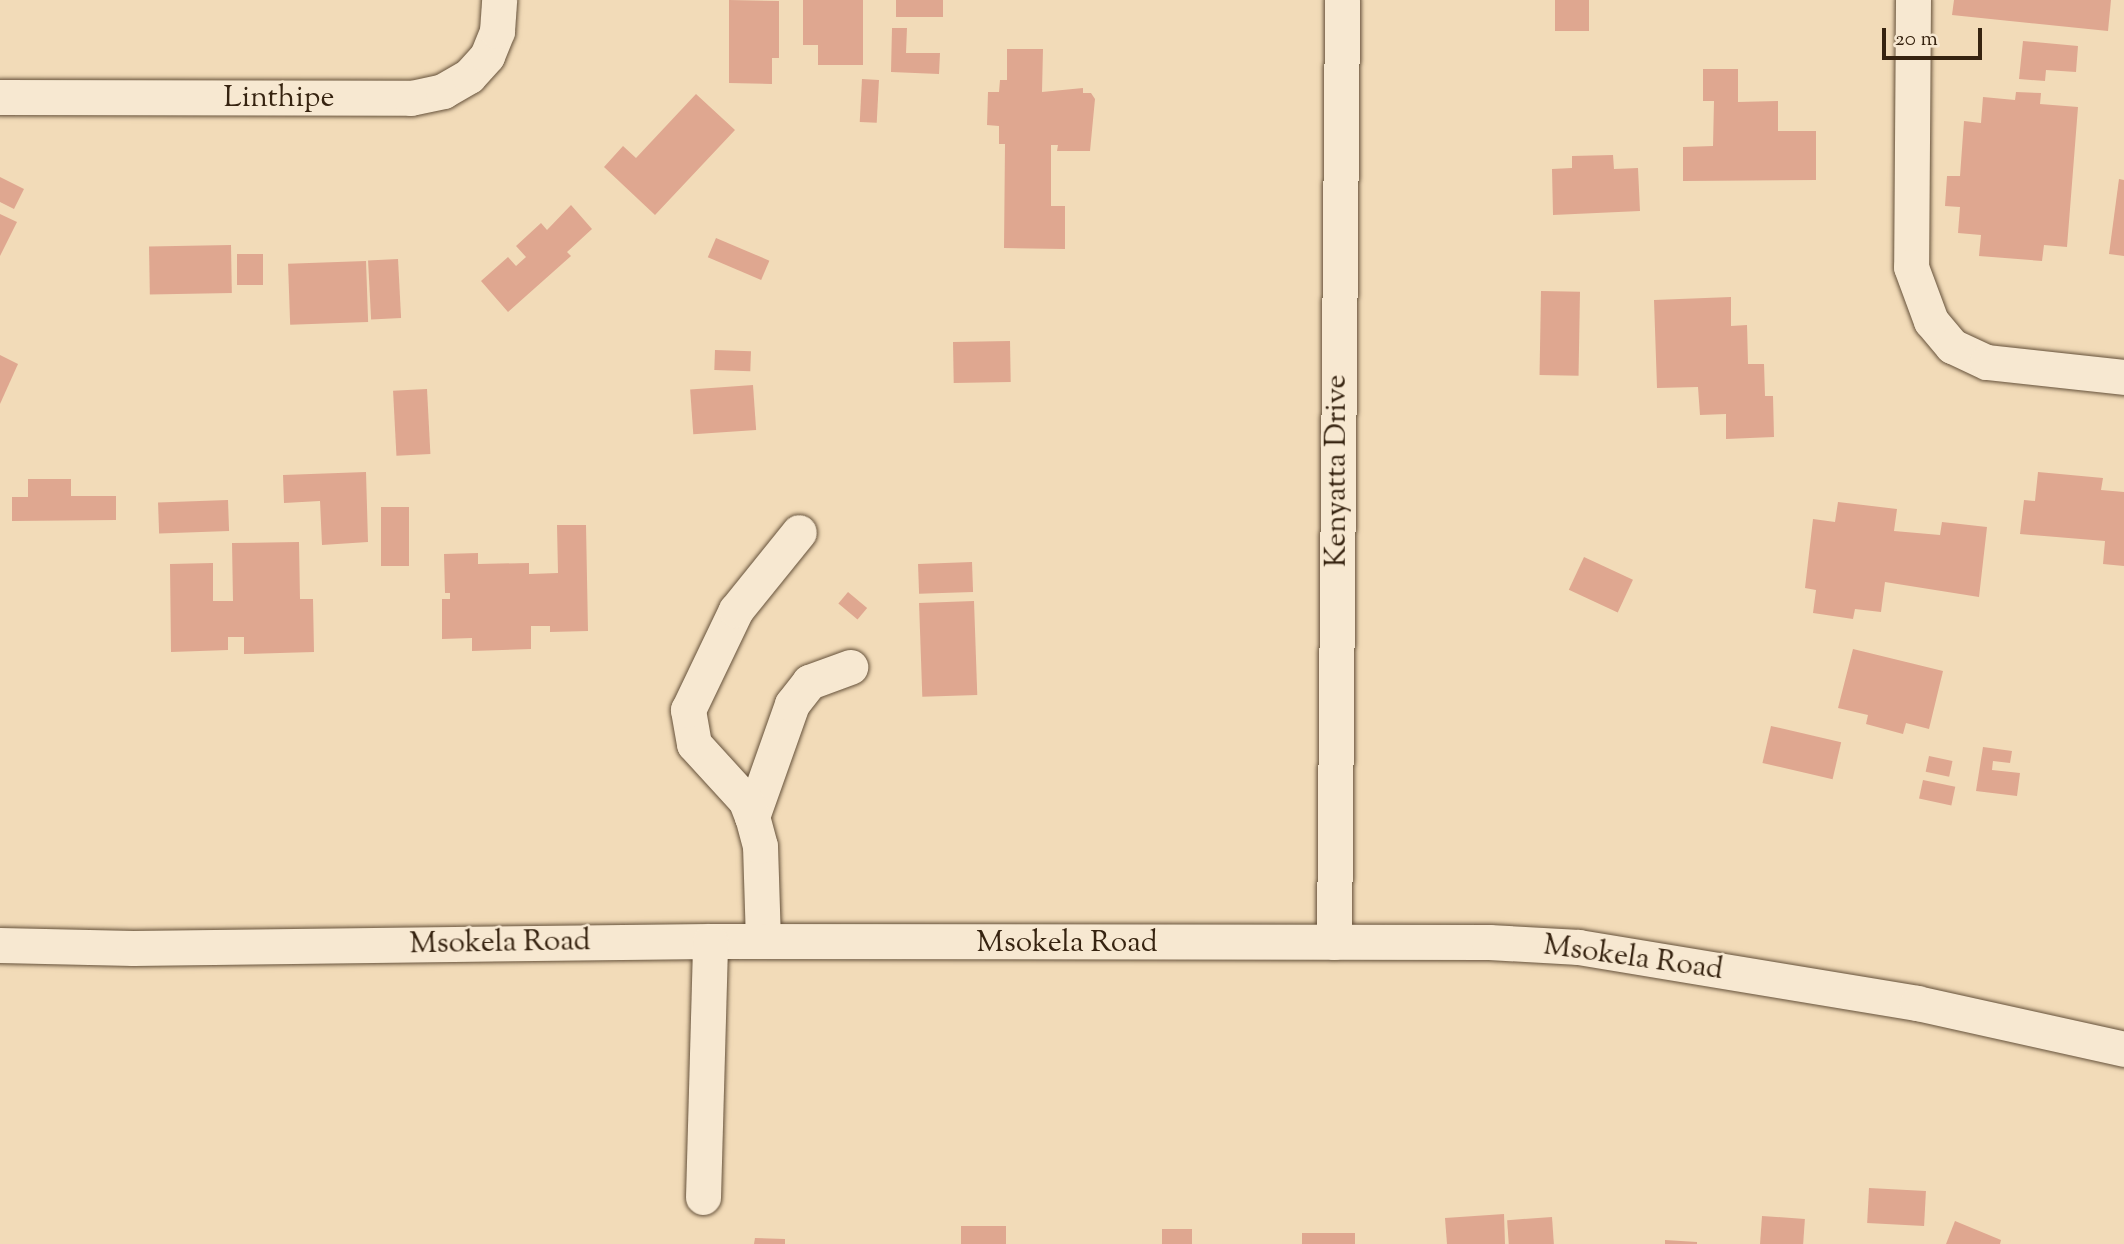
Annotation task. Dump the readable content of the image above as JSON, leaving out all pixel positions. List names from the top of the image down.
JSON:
{
  "streets": {
    "street": ["Linthipe", "Kenyatta Drive", "Msokela Road"]
  },
  "crossings": [
    ["Kenyatta Drive", "Msokela Road"]
  ],
  "scale_bar": "20 m"
}
